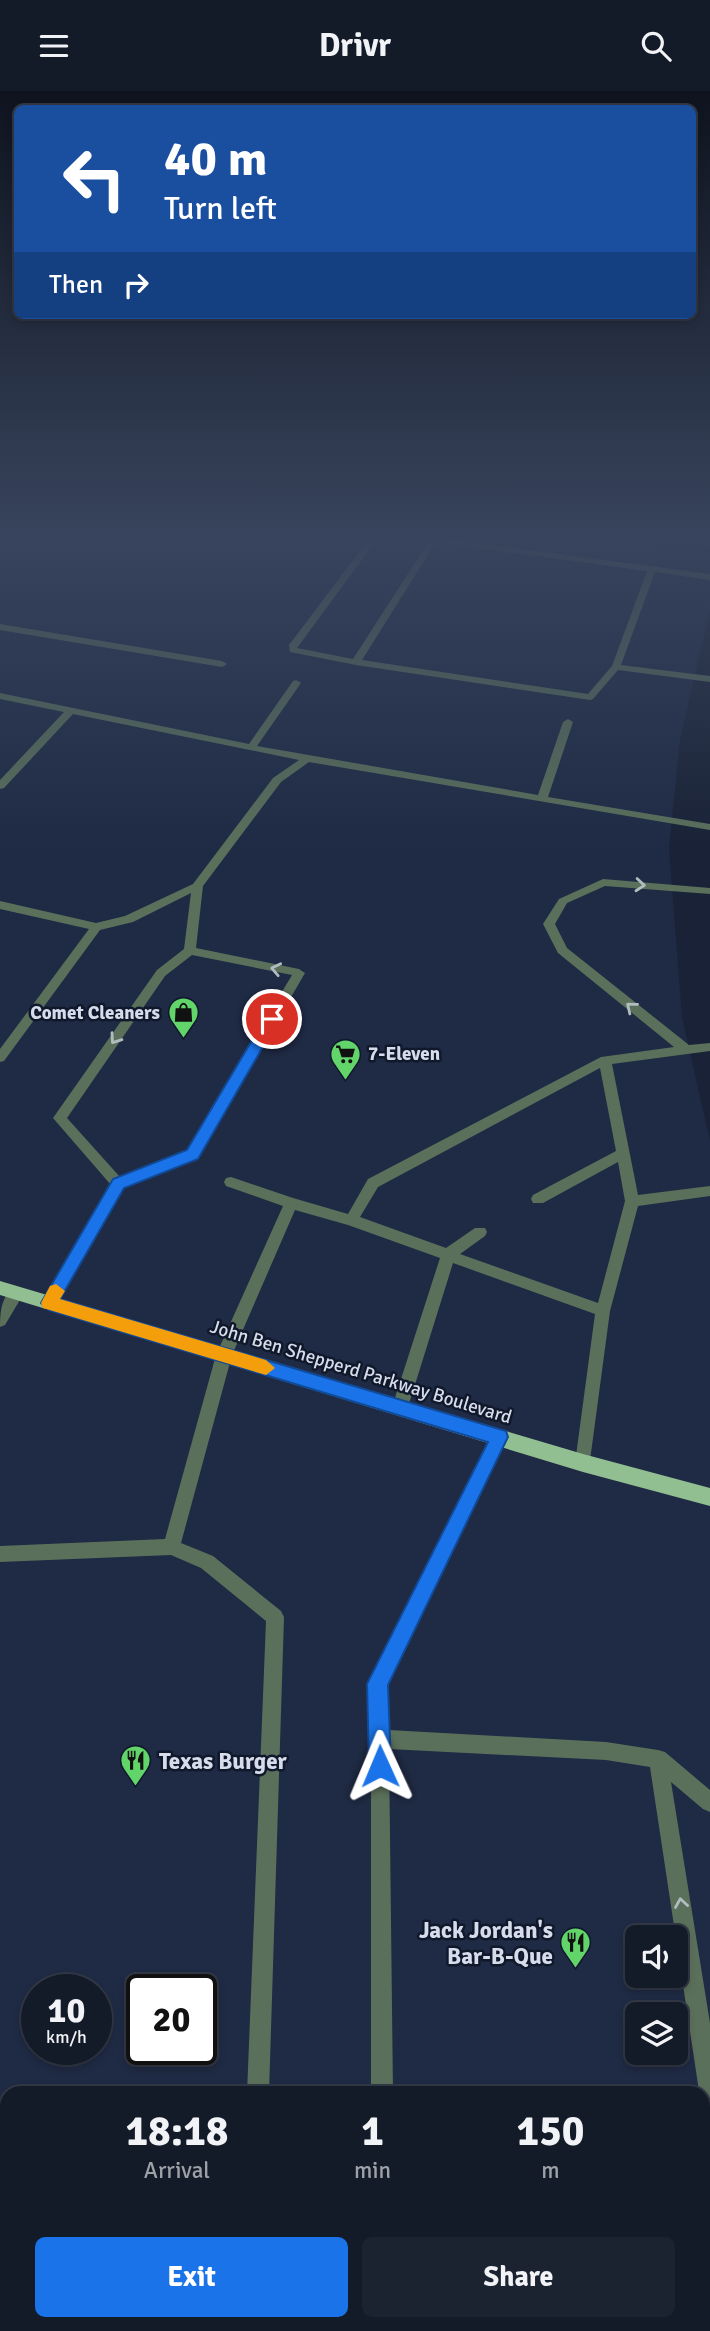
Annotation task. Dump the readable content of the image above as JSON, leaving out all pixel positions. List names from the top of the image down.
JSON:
{
  "streets": {
    "main road": ["John Ben Shepperd Parkway Boulevard"]
  },
  "places": {
    "shop": ["Comet Cleaners"],
    "supermarket": ["7-Eleven"],
    "restaurant": ["Texas Burger", "Jack Jordan's Bar-B-Que"]
  },
  "page": {
    "header": "Drivr",
    "turn": ["40 m", "Turn left"],
    "then": "Then",
    "speed": "10 km/h",
    "limit": "20",
    "eta": [
      "18:18",
      "Arrival",
      "1",
      "min",
      "150",
      "m"
    ],
    "buttons": ["Exit", "Share"]
  }
}
